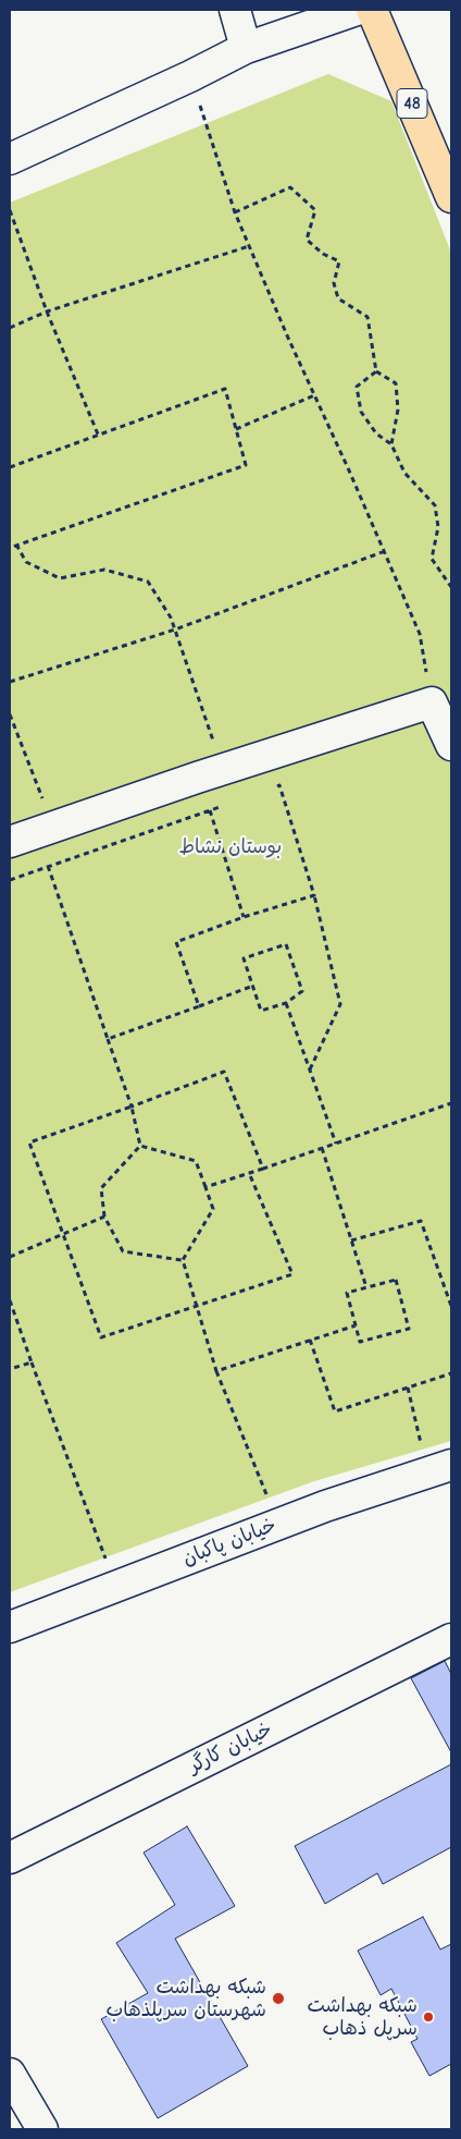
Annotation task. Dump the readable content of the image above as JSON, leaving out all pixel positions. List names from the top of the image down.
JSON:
{
  "streets": {
    "main road": ["48"],
    "street": ["خیابان پاکبان", "خیابان کارگر"]
  },
  "parks": ["بوستان نشاط"],
  "places": ["شبکه بهداشت شهرستان سرپلذهاب", "شبکه بهداشت سرپل ذهاب"]
}
